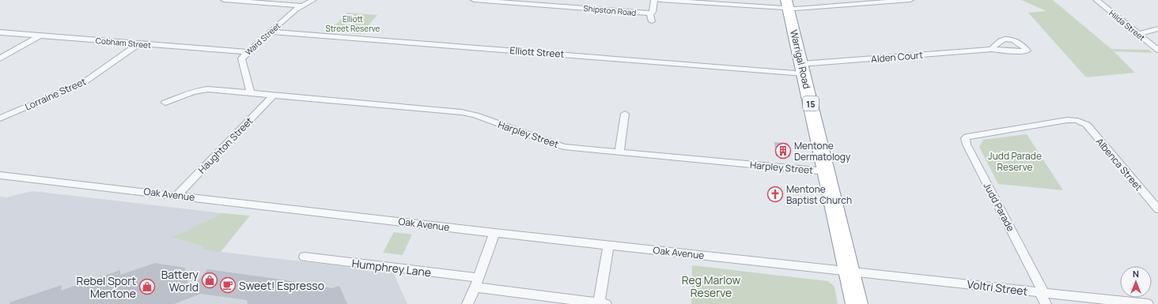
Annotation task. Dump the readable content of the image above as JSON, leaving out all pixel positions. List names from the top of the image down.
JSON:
{
  "streets": {
    "highway": ["Warrigal Road", "15"],
    "street": [
      "Shipston Road",
      "Hilda Street",
      "Ward Street",
      "Cobham Street",
      "Elliott Street",
      "Alden Court",
      "Lorraine Street",
      "Harpley Street",
      "Haughton Street",
      "Albenca Street",
      "Oak Avenue",
      "Judd Parade",
      "Humphrey Lane",
      "Voltri Street"
    ]
  },
  "crossings": [
    ["Ward Street", "Cobham Street"],
    ["Ward Street", "Elliott Street"],
    ["Ward Street", "Harpley Street"],
    ["Cobham Street", "Lorraine Street"],
    ["Elliott Street", "Alden Court"],
    ["Elliott Street", "Warrigal Road"],
    ["Alden Court", "Warrigal Road"],
    ["Warrigal Road", "Harpley Street"],
    ["Warrigal Road", "Oak Avenue"],
    ["Warrigal Road", "Voltri Street"],
    ["Harpley Street", "Haughton Street"],
    ["Haughton Street", "Oak Avenue"],
    ["Albenca Street", "Judd Parade"],
    ["Oak Avenue", "Voltri Street"],
    ["Judd Parade", "Voltri Street"]
  ],
  "parks": ["Elliott Street Reserve", "Judd Parade Reserve", "Reg Marlow Reserve"],
  "places": {
    "building": ["Mentone Dermatology"],
    "church": ["Mentone Baptist Church"],
    "shop": ["Battery World", "Rebel Sport Mentone"],
    "cafe": ["Sweet! Espresso"]
  },
  "north": "top"
}
